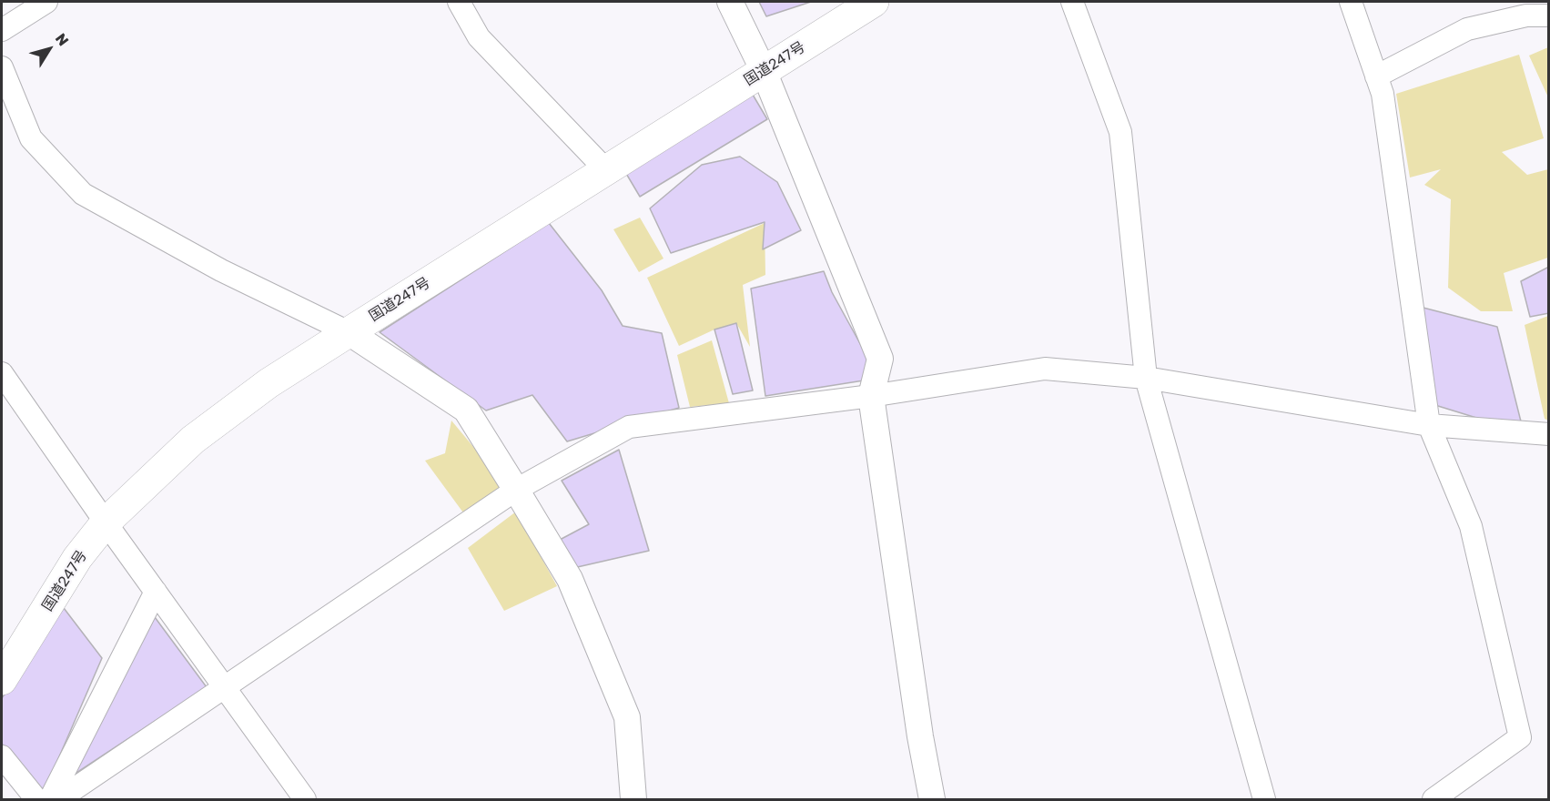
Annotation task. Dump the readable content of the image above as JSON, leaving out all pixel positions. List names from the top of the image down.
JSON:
{
  "streets": {
    "highway": ["国道247号"]
  },
  "north": "top right"
}
